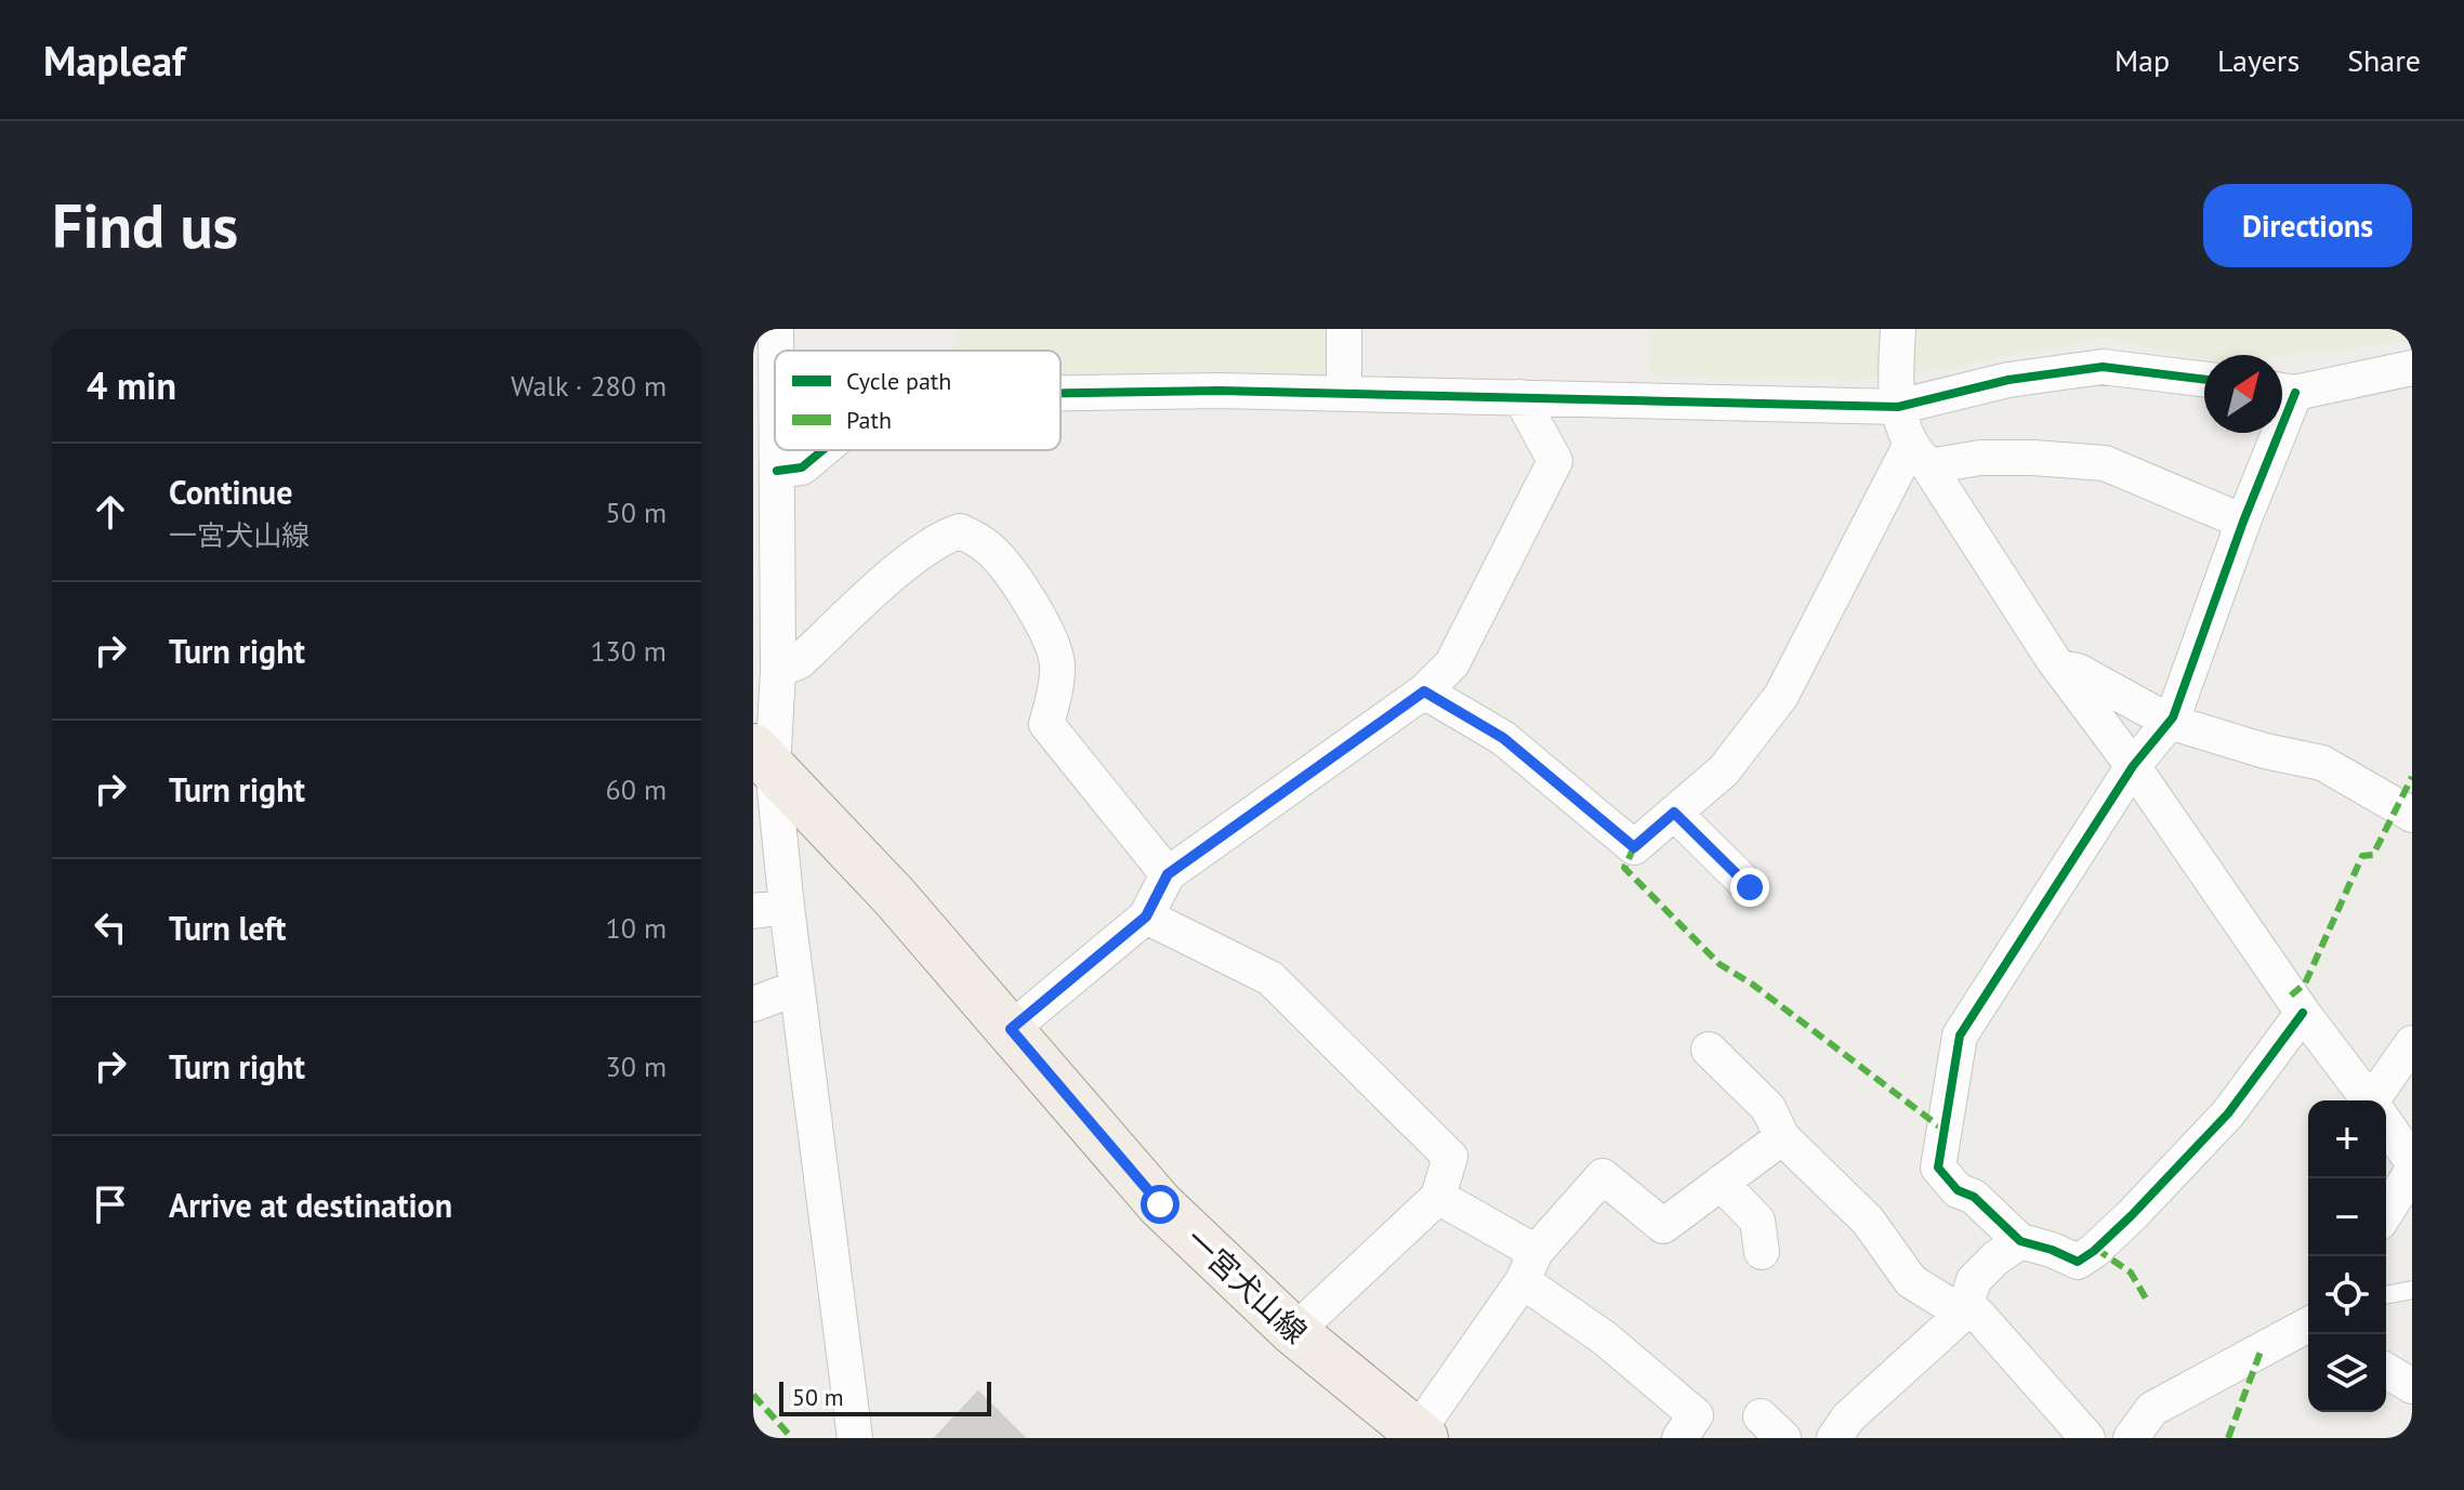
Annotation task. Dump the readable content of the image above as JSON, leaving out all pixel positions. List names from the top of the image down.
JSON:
{
  "streets": {
    "main road": ["一宮犬山線"]
  },
  "legend": ["Cycle path", "Path"],
  "scale_bar": "50 m",
  "north": "top right",
  "page": {
    "header": "Mapleaf",
    "nav": ["Map", "Layers", "Share"],
    "buttons": "Directions",
    "title": "Find us",
    "heading": ["4 min", "Walk · 280 m"],
    "list": [
      ["Continue", "一宮犬山線", "50 m"],
      ["Turn right", "130 m"],
      ["Turn right", "60 m"],
      ["Turn left", "10 m"],
      ["Turn right", "30 m"],
      "Arrive at destination"
    ],
    "map_buttons": ["+", "−"],
    "scale": "50 m"
  }
}
